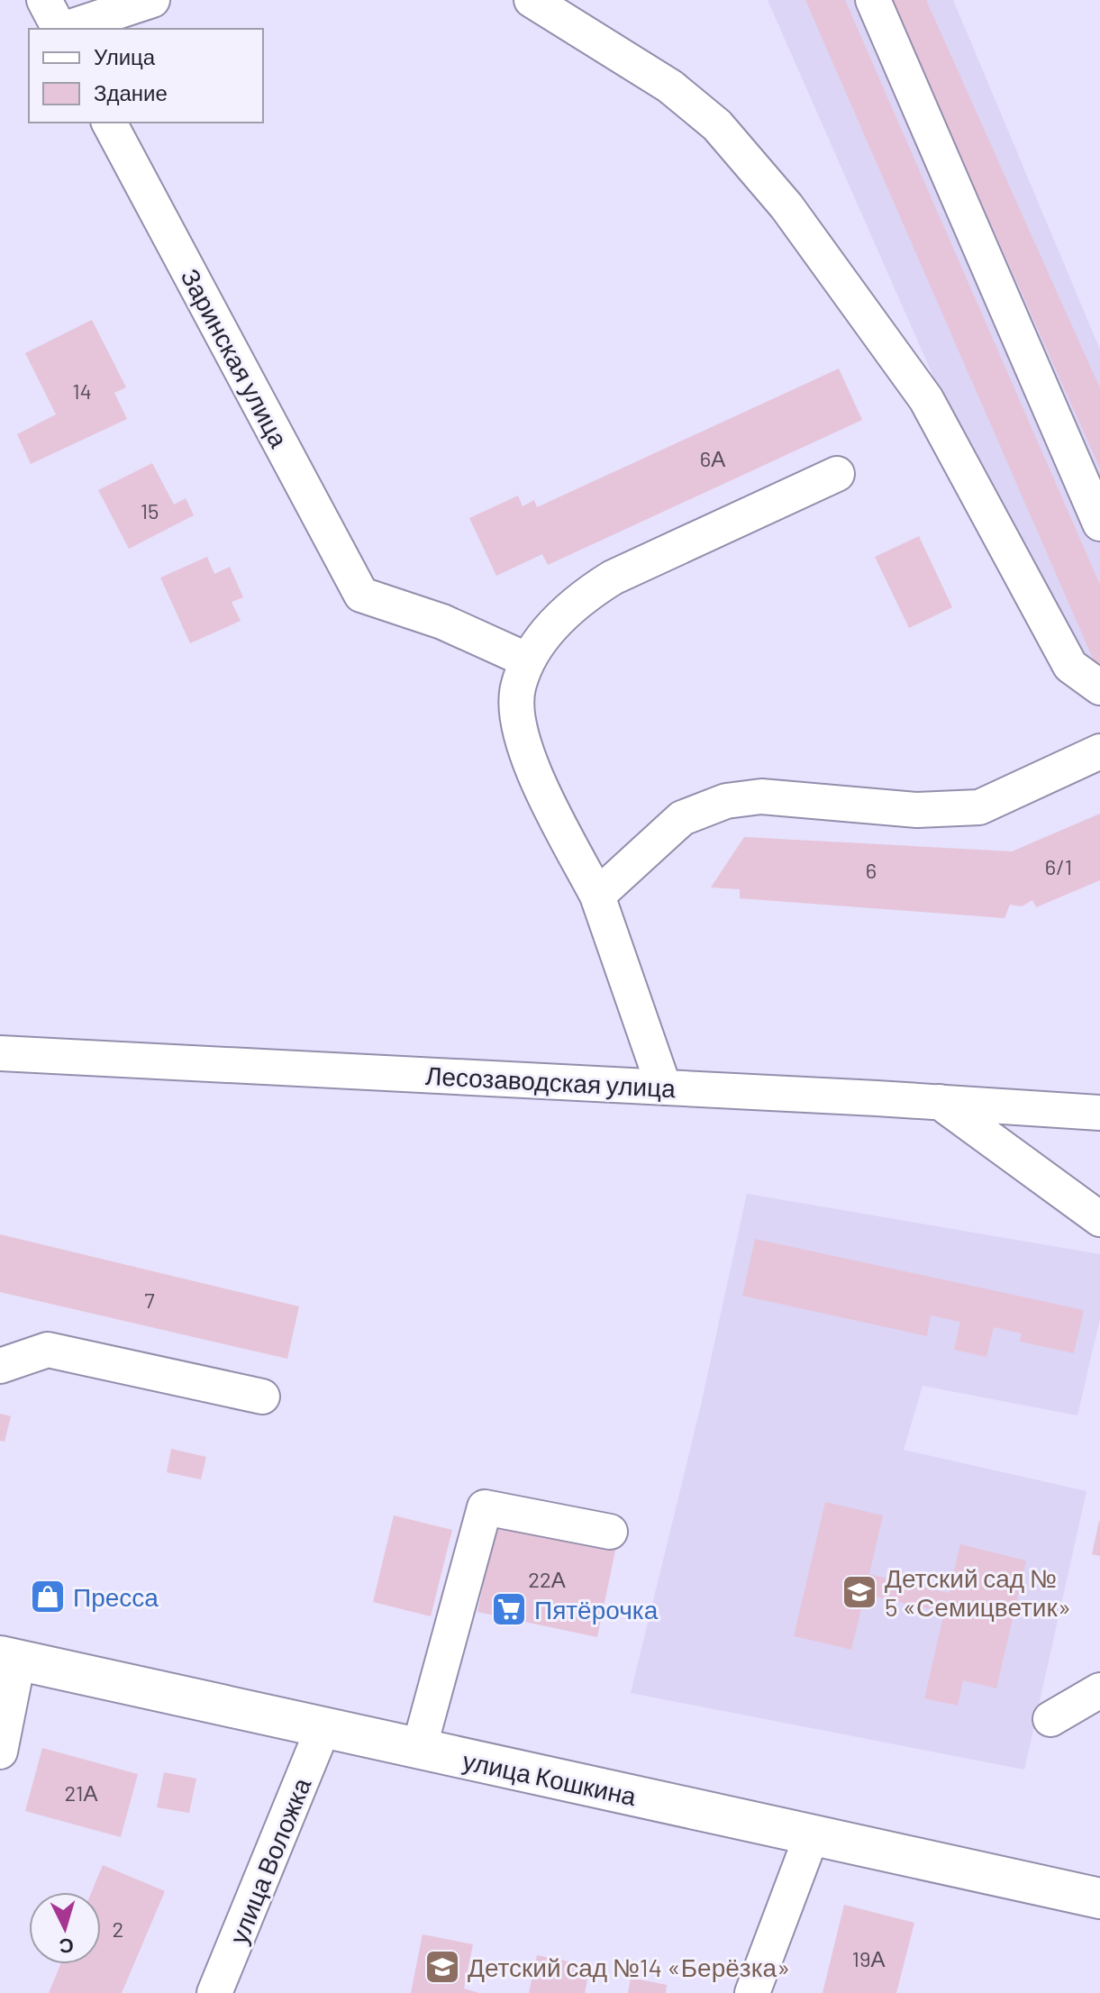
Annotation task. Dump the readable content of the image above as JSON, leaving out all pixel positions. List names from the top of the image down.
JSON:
{
  "streets": {
    "main road": ["улица Кошкина"],
    "street": ["Заринская улица", "Лесозаводская улица", "улица Воложка"]
  },
  "crossings": [
    ["улица Кошкина", "улица Воложка"]
  ],
  "places": {
    "school or university": ["Детский сад № 5 «Семицветик»", "Детский сад №14 «Берёзка»"],
    "shop": ["Пресса"],
    "supermarket": ["Пятёрочка"]
  },
  "house_numbers": [
    "14",
    "6А",
    "15",
    "6/1",
    "6",
    "7",
    "22А",
    "21А",
    "2",
    "19А"
  ],
  "legend": ["Улица", "Здание"],
  "north": "bottom"
}
